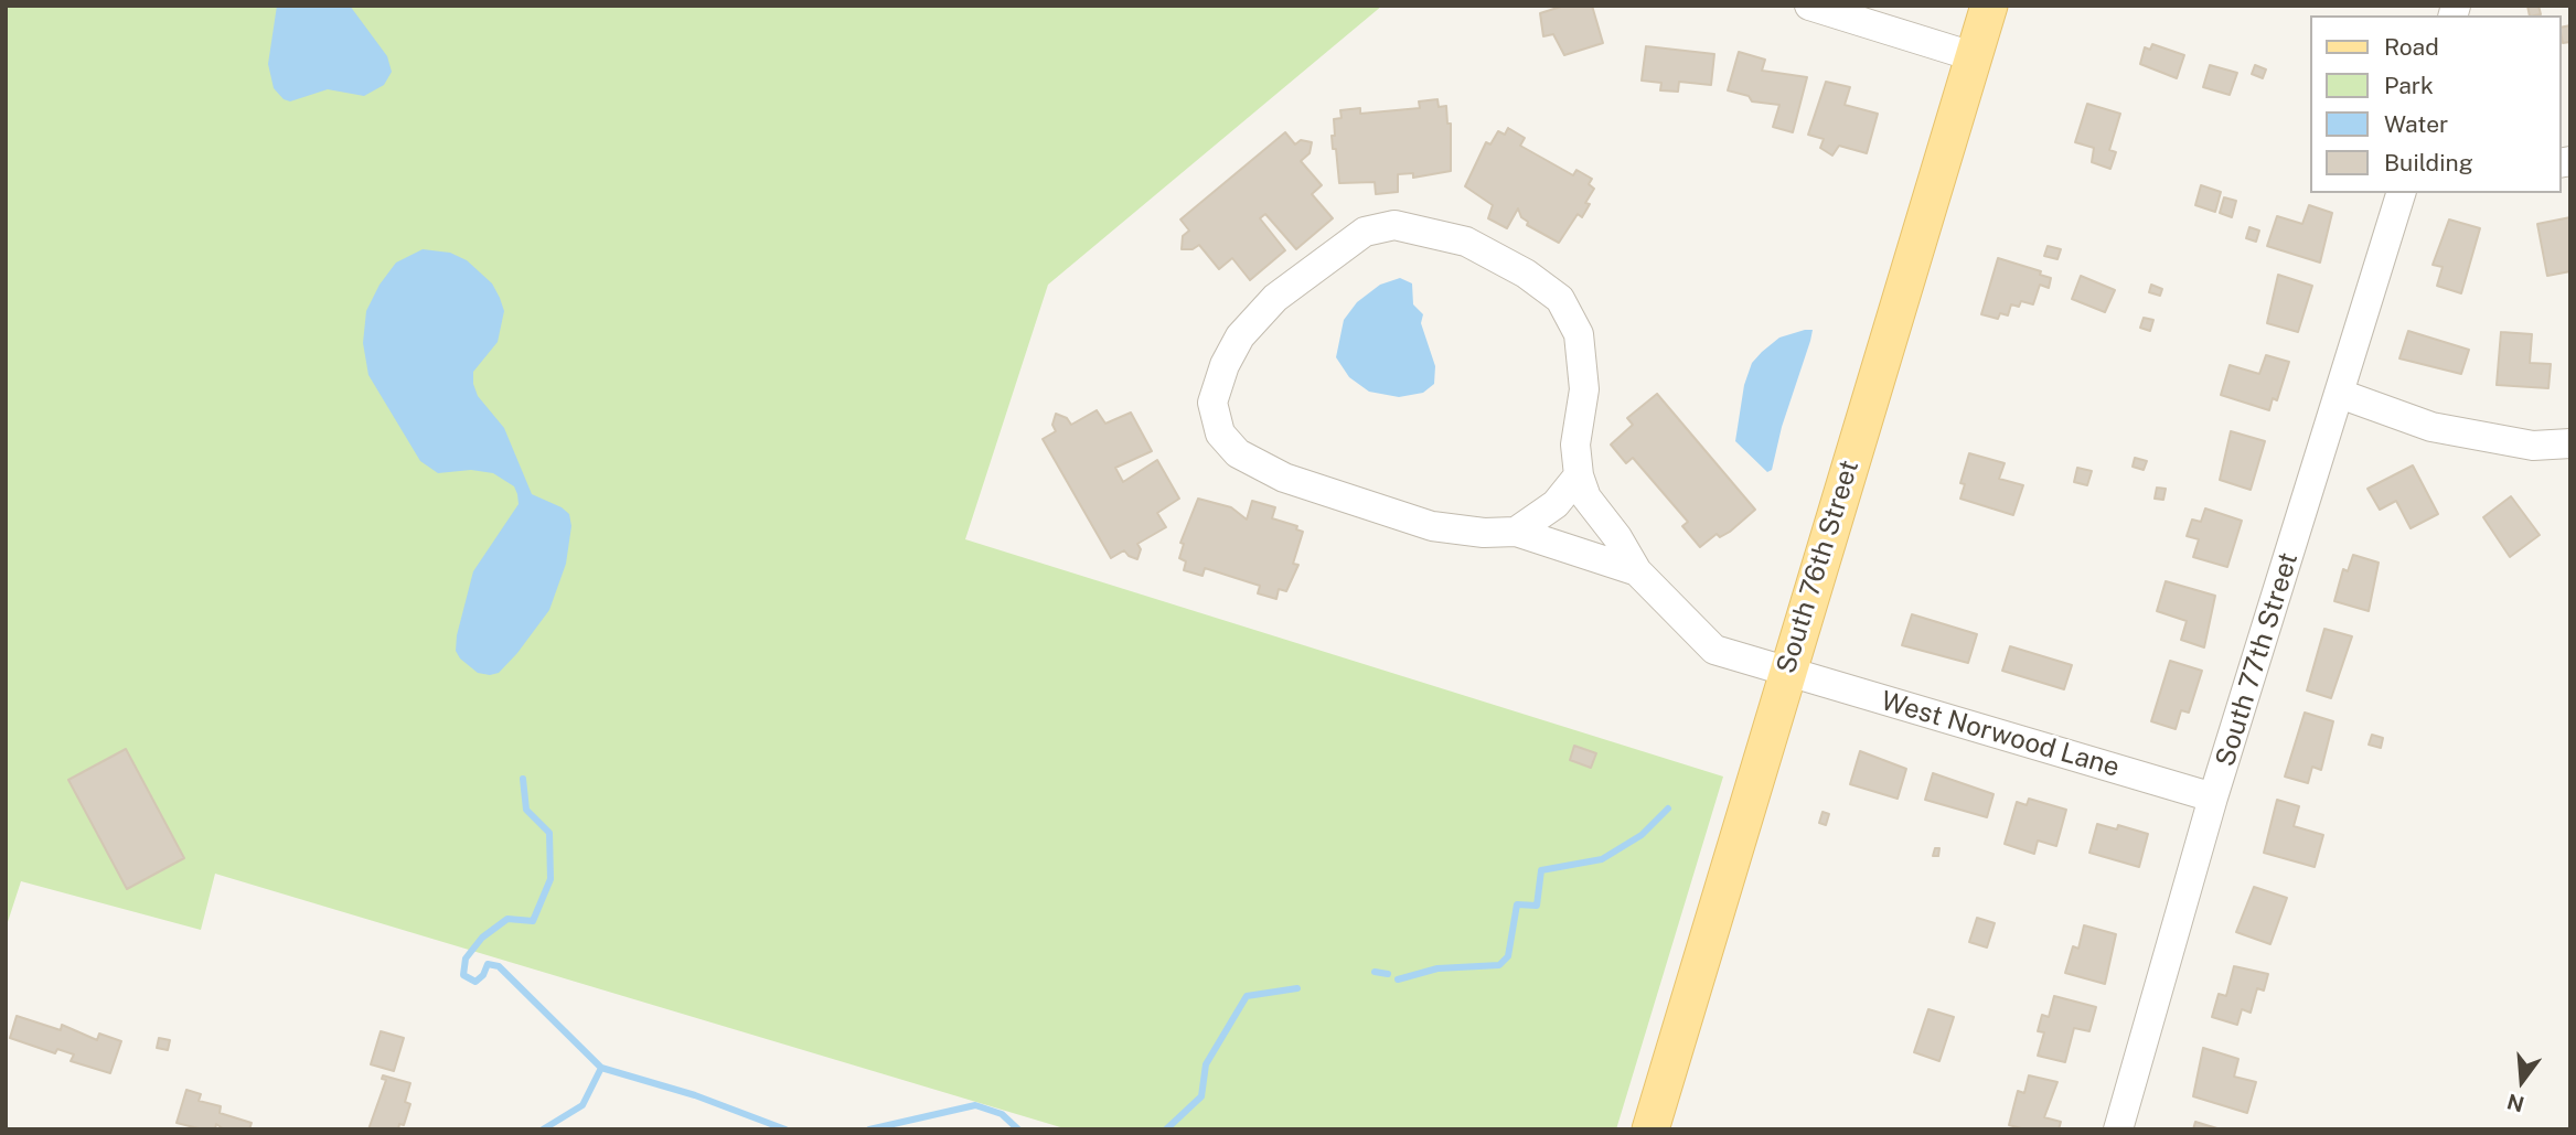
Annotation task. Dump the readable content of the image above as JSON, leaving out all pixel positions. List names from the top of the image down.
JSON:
{
  "streets": {
    "main road": ["South 76th Street"],
    "street": ["South 77th Street", "West Norwood Lane"]
  },
  "crossings": [
    ["South 76th Street", "West Norwood Lane"],
    ["South 77th Street", "West Norwood Lane"]
  ],
  "legend": [
    "Road",
    "Park",
    "Water",
    "Building"
  ],
  "north": "bottom"
}
